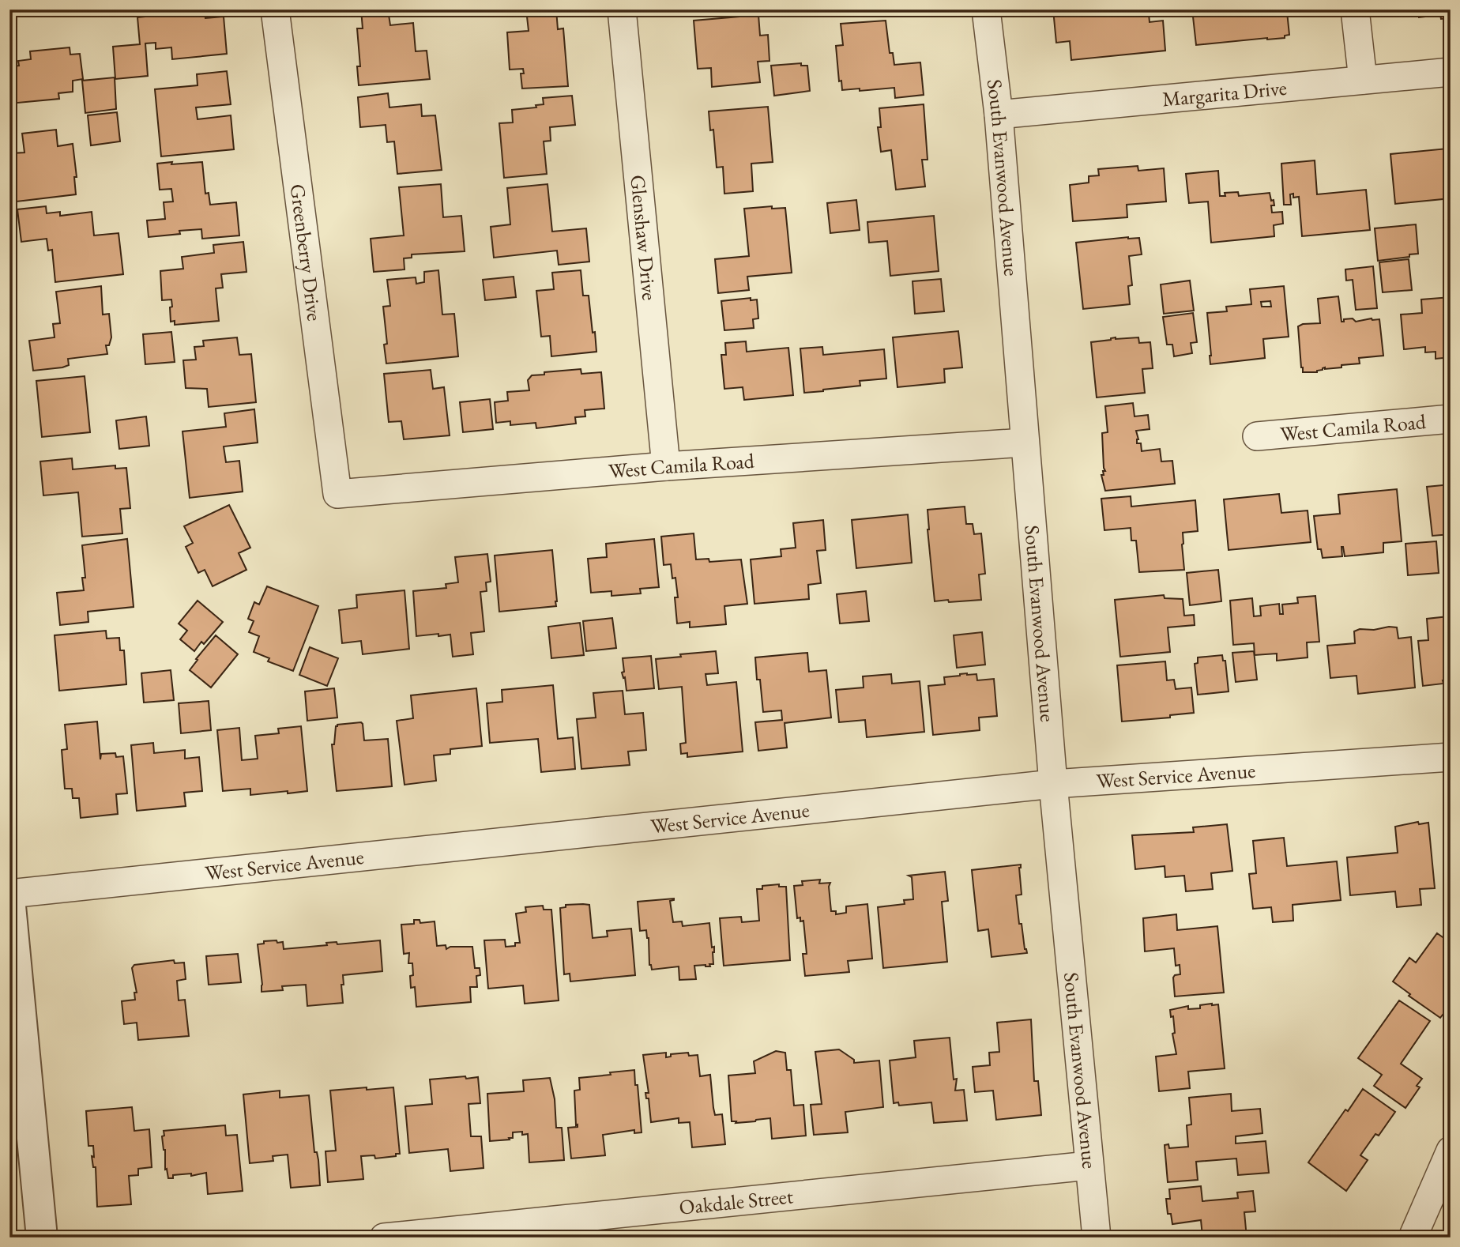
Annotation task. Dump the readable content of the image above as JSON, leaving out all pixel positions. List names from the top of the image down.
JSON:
{
  "streets": {
    "street": [
      "Margarita Drive",
      "South Evanwood Avenue",
      "Glenshaw Drive",
      "Greenberry Drive",
      "West Camila Road",
      "West Service Avenue",
      "Oakdale Street"
    ]
  },
  "crossings": [
    ["Margarita Drive", "South Evanwood Avenue"],
    ["South Evanwood Avenue", "West Camila Road"],
    ["South Evanwood Avenue", "West Service Avenue"],
    ["South Evanwood Avenue", "Oakdale Street"],
    ["Glenshaw Drive", "West Camila Road"],
    ["Greenberry Drive", "West Camila Road"]
  ]
}
